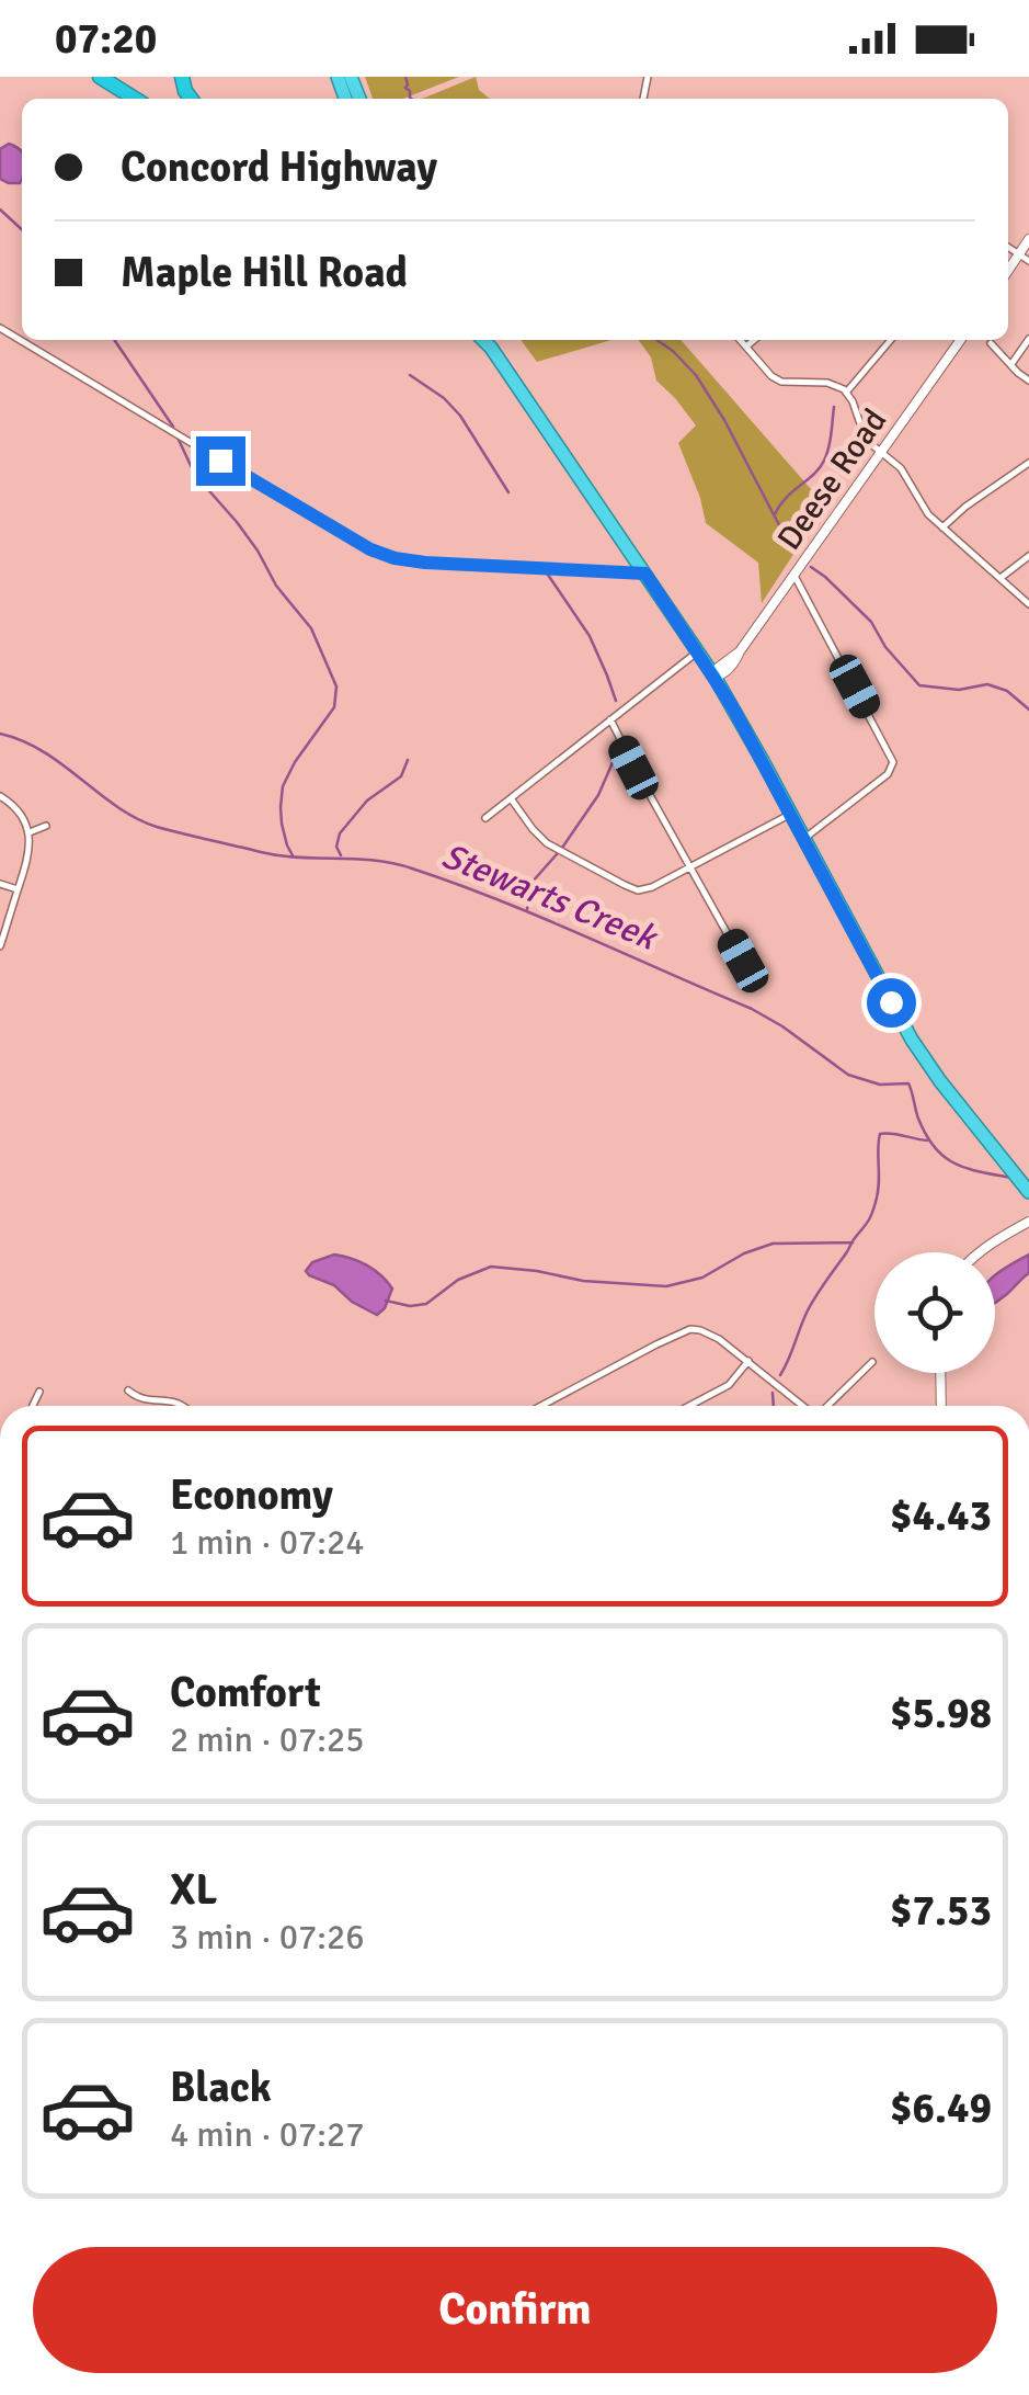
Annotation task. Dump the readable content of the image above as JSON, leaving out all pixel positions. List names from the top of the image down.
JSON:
{
  "streets": {
    "street": ["Deese Road"]
  },
  "water": ["Stewarts Creek"],
  "page": {
    "status": "07:20",
    "banner": ["Concord Highway", "Maple Hill Road"],
    "list": [
      {
        "name": "Economy",
        "note": "1 min · 07:24",
        "value": "$4.43"
      },
      {
        "name": "Comfort",
        "note": "2 min · 07:25",
        "value": "$5.98"
      },
      {
        "name": "XL",
        "note": "3 min · 07:26",
        "value": "$7.53"
      },
      {
        "name": "Black",
        "note": "4 min · 07:27",
        "value": "$6.49"
      }
    ],
    "buttons": "Confirm"
  }
}
